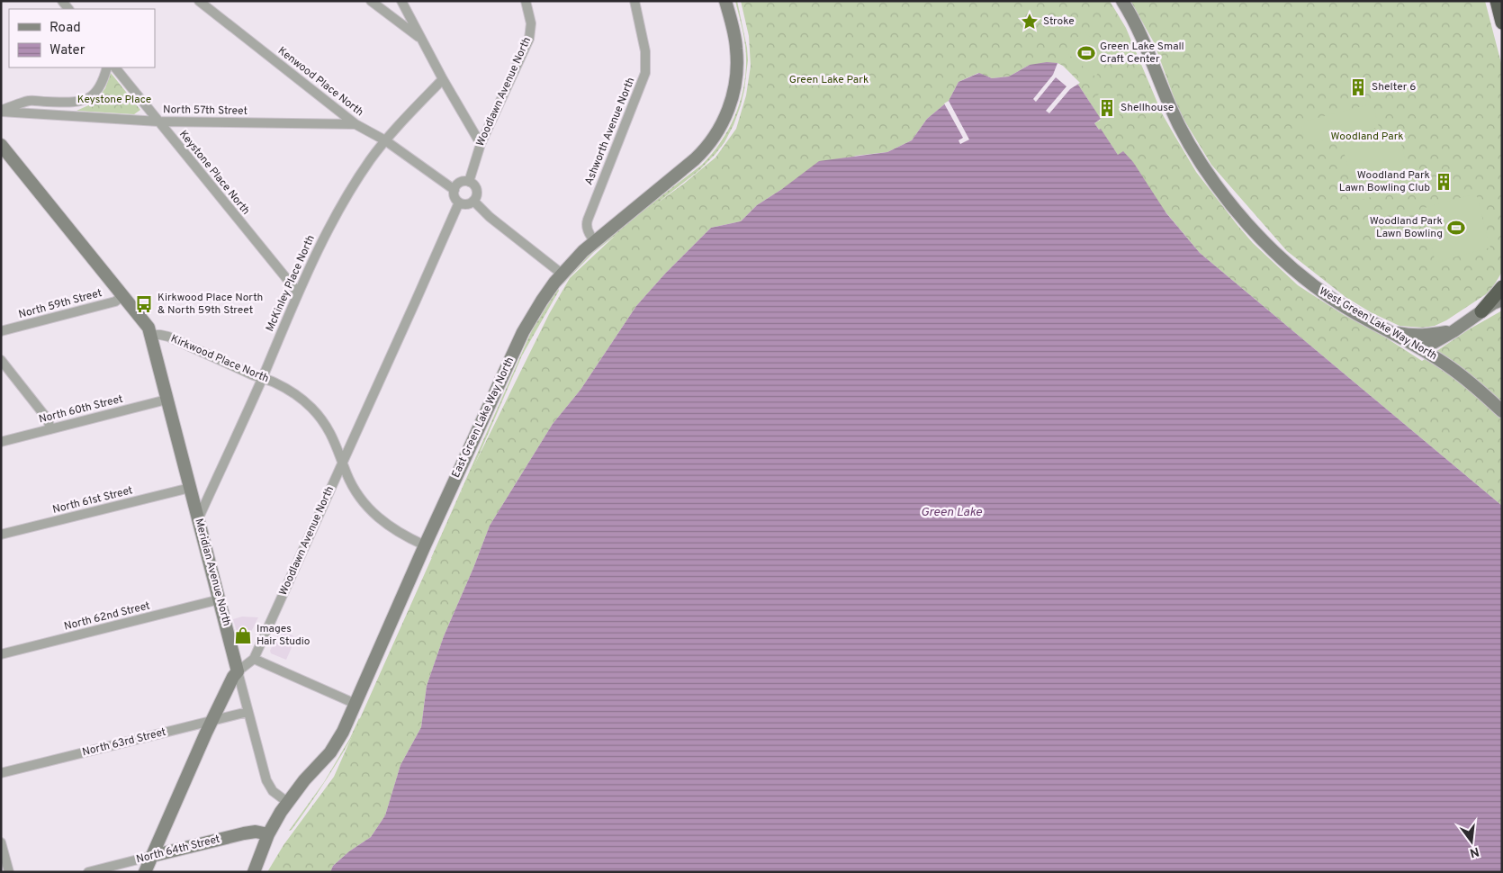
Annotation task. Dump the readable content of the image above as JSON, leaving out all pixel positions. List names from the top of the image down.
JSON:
{
  "streets": {
    "main road": [
      "Woodlawn Avenue North",
      "West Green Lake Way North",
      "East Green Lake Way North",
      "Meridian Avenue North",
      "North 64th Street"
    ],
    "street": [
      "Kenwood Place North",
      "North 57th Street",
      "Ashworth Avenue North",
      "Keystone Place North",
      "McKinley Place North",
      "North 59th Street",
      "Kirkwood Place North",
      "North 60th Street",
      "North 61st Street",
      "North 62nd Street",
      "North 63rd Street"
    ]
  },
  "crossings": [
    ["Kenwood Place North", "Woodlawn Avenue North"],
    ["Kenwood Place North", "North 57th Street"],
    ["Kenwood Place North", "McKinley Place North"],
    ["Woodlawn Avenue North", "Kirkwood Place North"],
    ["Woodlawn Avenue North", "Meridian Avenue North"],
    ["Woodlawn Avenue North", "North 63rd Street"],
    ["Woodlawn Avenue North", "North 64th Street"],
    ["North 57th Street", "Keystone Place North"],
    ["Ashworth Avenue North", "East Green Lake Way North"],
    ["Keystone Place North", "McKinley Place North"],
    ["McKinley Place North", "Kirkwood Place North"],
    ["McKinley Place North", "Meridian Avenue North"],
    ["Kirkwood Place North", "East Green Lake Way North"],
    ["Kirkwood Place North", "Meridian Avenue North"],
    ["North 60th Street", "Meridian Avenue North"],
    ["East Green Lake Way North", "Meridian Avenue North"],
    ["East Green Lake Way North", "North 64th Street"],
    ["North 61st Street", "Meridian Avenue North"],
    ["Meridian Avenue North", "North 62nd Street"],
    ["Meridian Avenue North", "North 63rd Street"]
  ],
  "water": ["Green Lake"],
  "parks": ["Green Lake Park", "Keystone Place", "Woodland Park"],
  "places": {
    "place": ["Stroke"],
    "sports": ["Green Lake Small Craft Center", "Woodland Park Lawn Bowling"],
    "building": ["Shelter 6", "Shellhouse", "Woodland Park Lawn Bowling Club"],
    "bus stop": ["Kirkwood Place North & North 59th Street"],
    "shop": ["Images Hair Studio"]
  },
  "legend": ["Road", "Water"],
  "north": "bottom"
}
